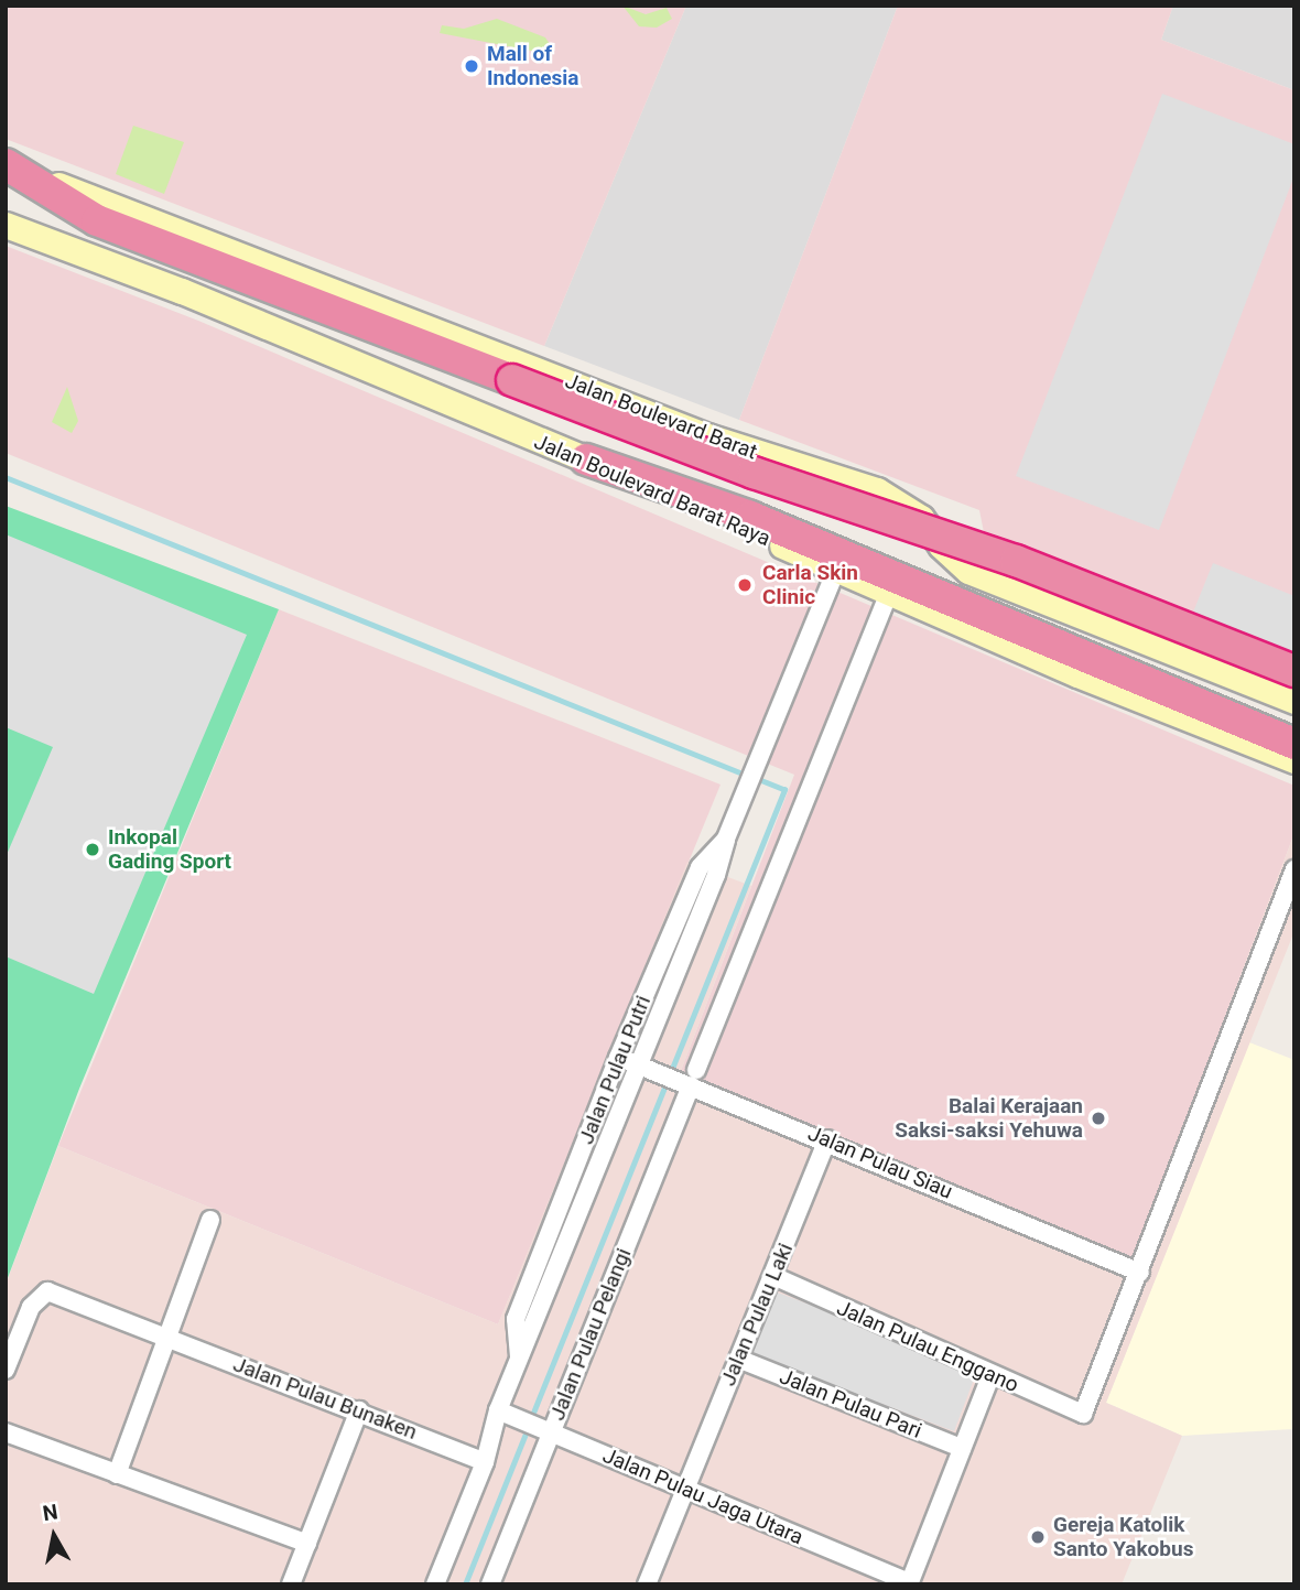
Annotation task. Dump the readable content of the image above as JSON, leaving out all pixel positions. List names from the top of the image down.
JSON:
{
  "streets": {
    "main road": ["Jalan Boulevard Barat", "Jalan Boulevard Barat Raya"],
    "street": [
      "Jalan Pulau Putri",
      "Jalan Pulau Siau",
      "Jalan Pulau Laki",
      "Jalan Pulau Pelangi",
      "Jalan Pulau Enggano",
      "Jalan Pulau Bunaken",
      "Jalan Pulau Pari",
      "Jalan Pulau Jaga Utara"
    ]
  },
  "crossings": [
    ["Jalan Boulevard Barat Raya", "Jalan Pulau Putri"],
    ["Jalan Boulevard Barat Raya", "Jalan Pulau Pelangi"],
    ["Jalan Pulau Putri", "Jalan Pulau Siau"],
    ["Jalan Pulau Putri", "Jalan Pulau Bunaken"],
    ["Jalan Pulau Putri", "Jalan Pulau Jaga Utara"],
    ["Jalan Pulau Siau", "Jalan Pulau Laki"],
    ["Jalan Pulau Siau", "Jalan Pulau Pelangi"],
    ["Jalan Pulau Siau", "Jalan Pulau Enggano"],
    ["Jalan Pulau Laki", "Jalan Pulau Enggano"],
    ["Jalan Pulau Laki", "Jalan Pulau Pari"],
    ["Jalan Pulau Laki", "Jalan Pulau Jaga Utara"],
    ["Jalan Pulau Pelangi", "Jalan Pulau Jaga Utara"]
  ],
  "places": [
    "Mall of Indonesia",
    "Carla Skin Clinic",
    "Inkopal Gading Sport",
    "Balai Kerajaan Saksi-saksi Yehuwa",
    "Gereja Katolik Santo Yakobus"
  ],
  "north": "top"
}
